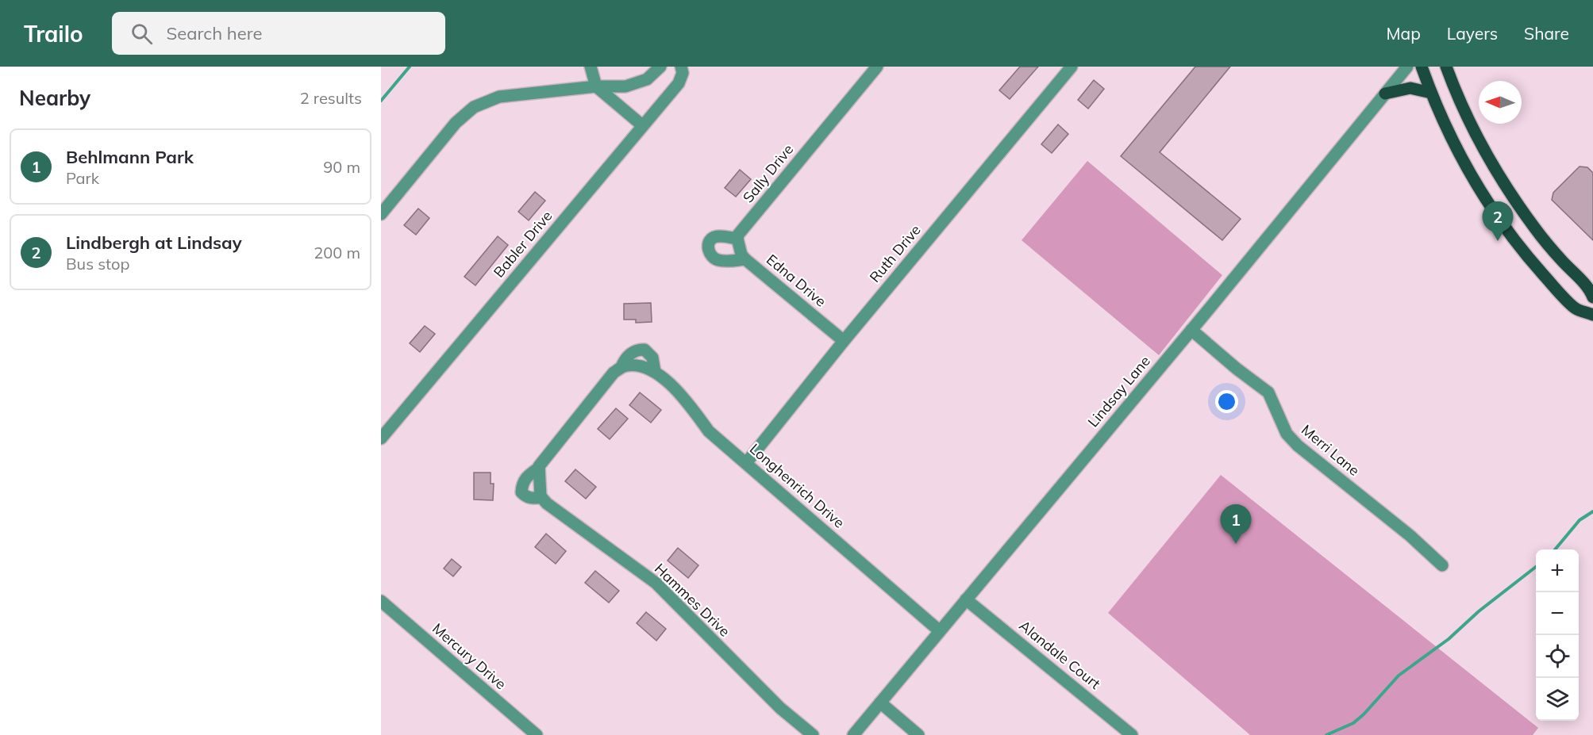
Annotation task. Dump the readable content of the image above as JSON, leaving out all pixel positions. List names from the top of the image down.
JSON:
{
  "streets": {
    "street": [
      "Sally Drive",
      "Babler Drive",
      "Ruth Drive",
      "Edna Drive",
      "Lindsay Lane",
      "Merri Lane",
      "Longhenrich Drive",
      "Hammes Drive",
      "Alandale Court",
      "Mercury Drive"
    ]
  },
  "crossings": [
    ["Sally Drive", "Edna Drive"],
    ["Ruth Drive", "Edna Drive"],
    ["Ruth Drive", "Longhenrich Drive"],
    ["Lindsay Lane", "Merri Lane"],
    ["Lindsay Lane", "Longhenrich Drive"],
    ["Lindsay Lane", "Alandale Court"],
    ["Longhenrich Drive", "Hammes Drive"]
  ],
  "north": "left",
  "page": {
    "header": "Trailo",
    "search": "Search here",
    "nav": ["Map", "Layers", "Share"],
    "heading": ["Nearby", "2 results"],
    "list": [
      {
        "mark": "1",
        "name": "Behlmann Park",
        "note": "Park",
        "value": "90 m"
      },
      {
        "mark": "2",
        "name": "Lindbergh at Lindsay",
        "note": "Bus stop",
        "value": "200 m"
      }
    ],
    "pins": ["2", "1"],
    "map_buttons": ["+", "−"]
  }
}
